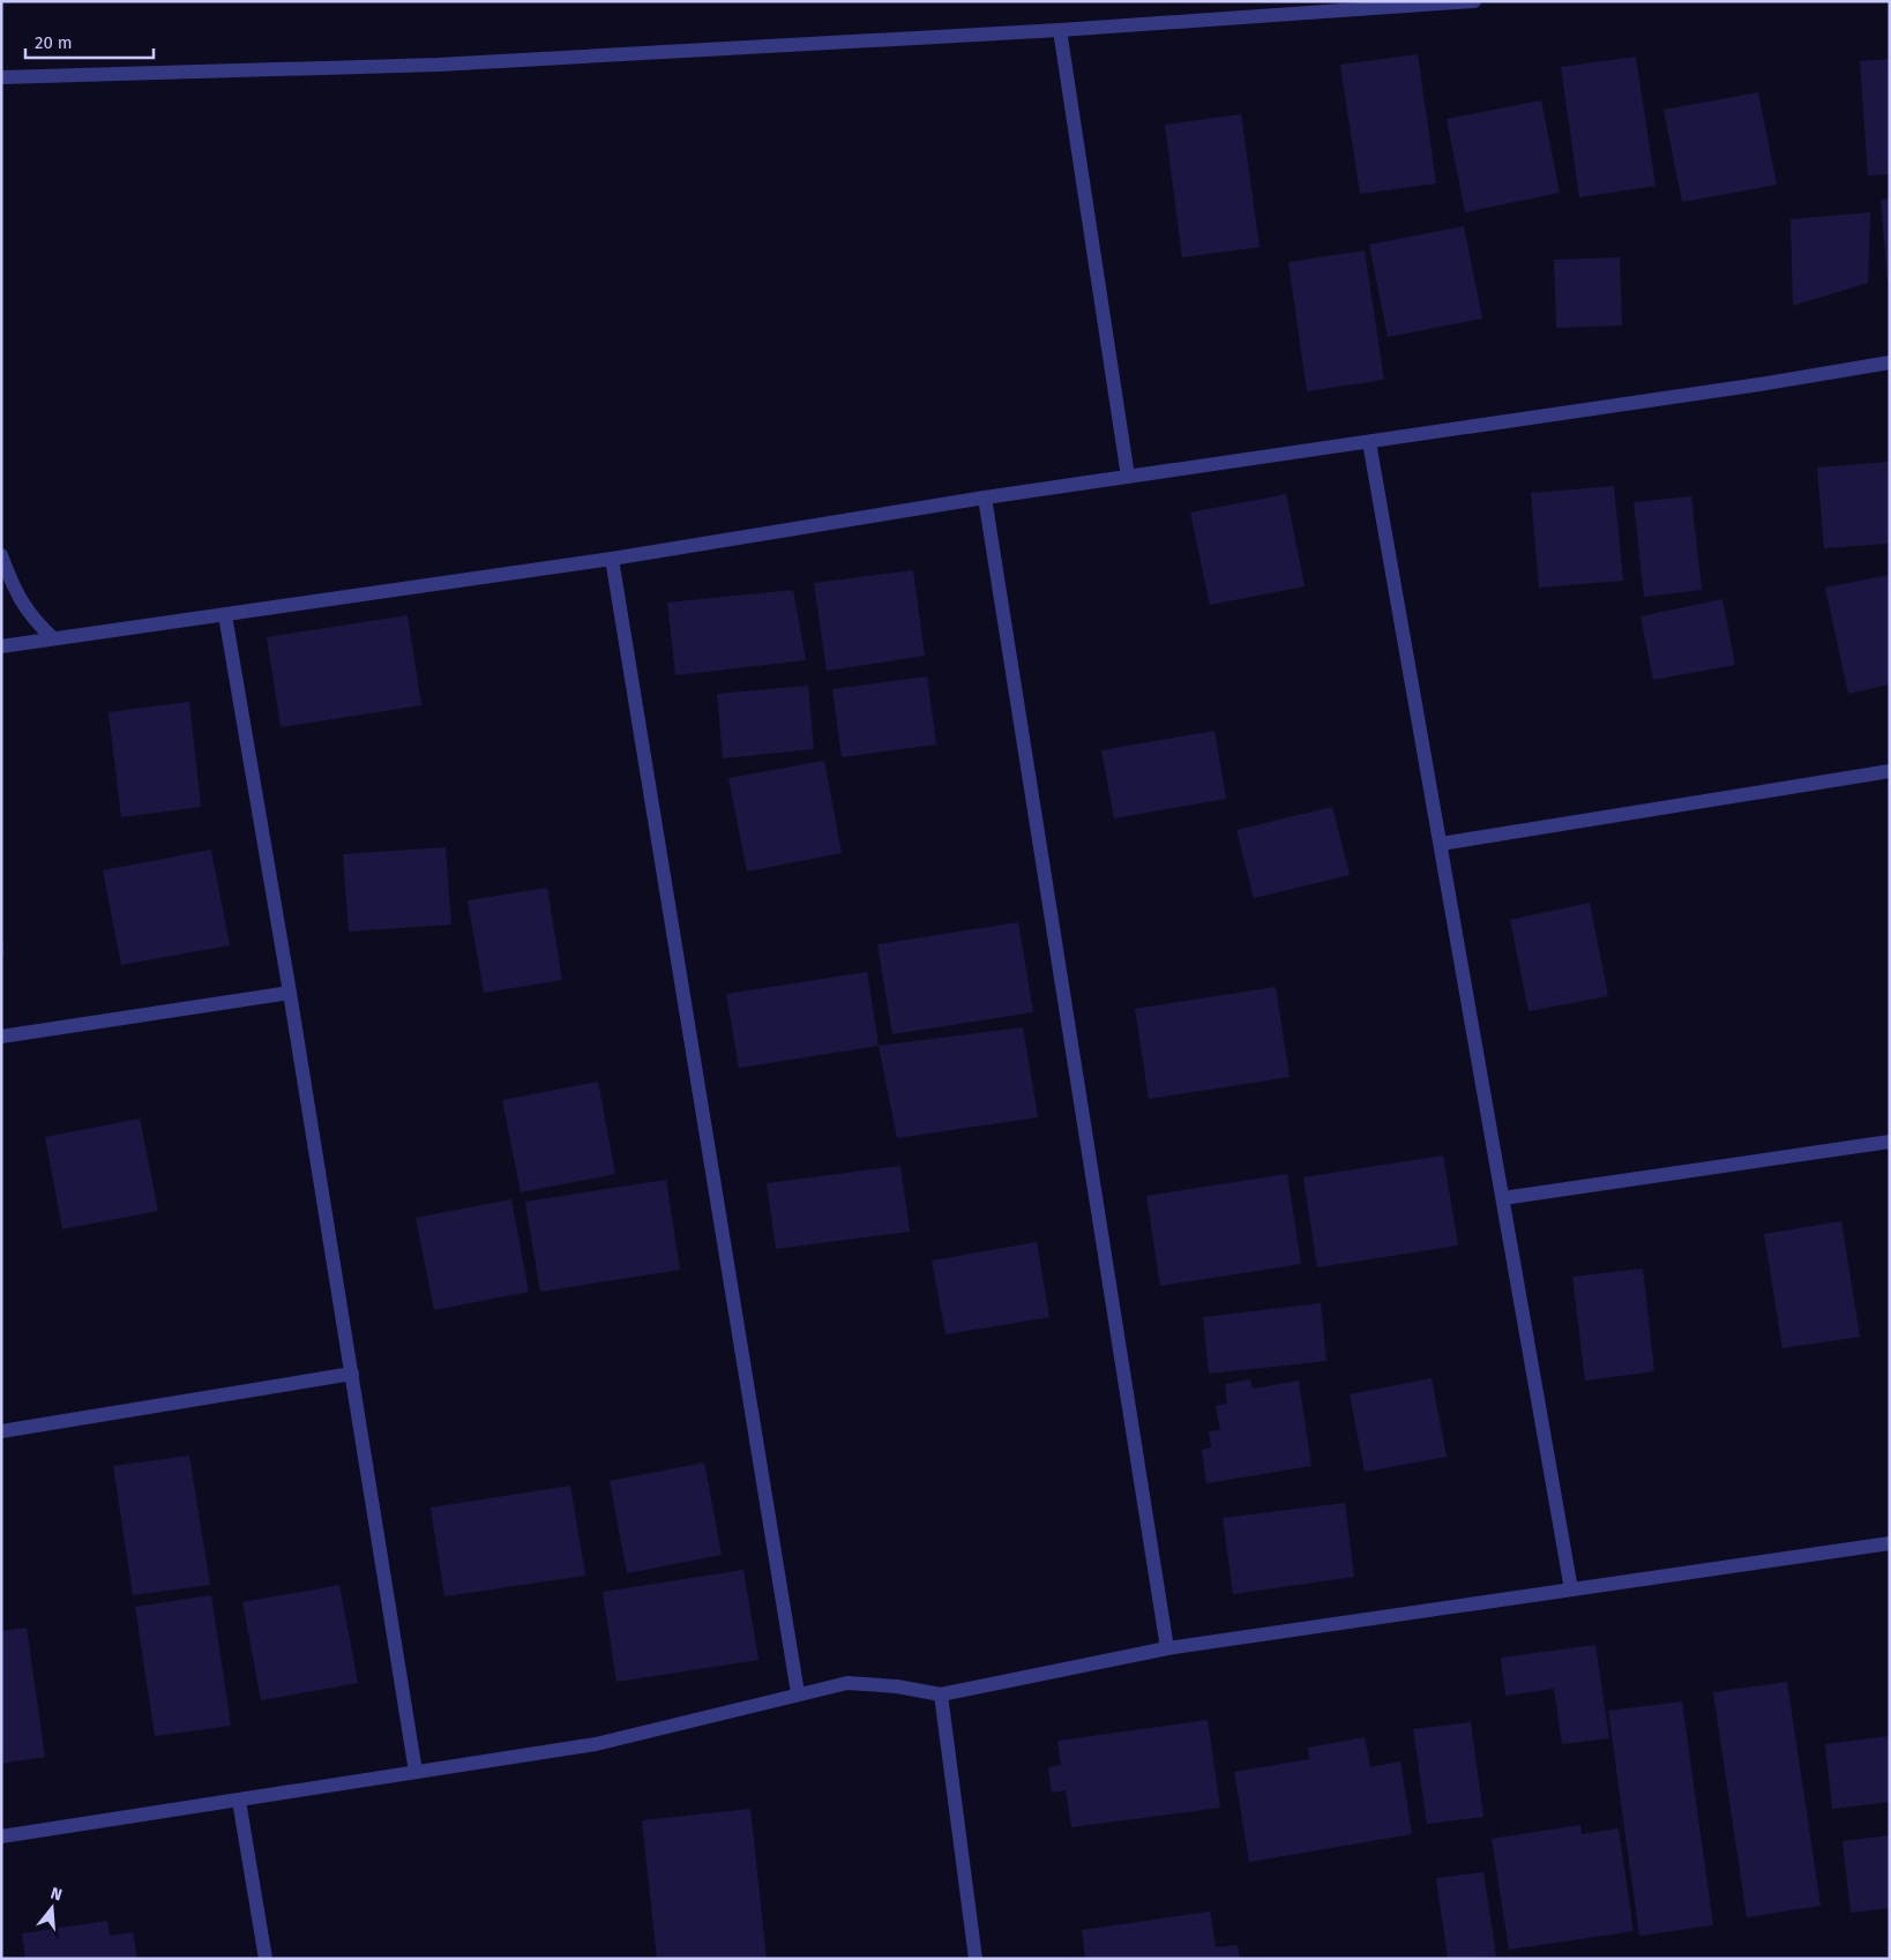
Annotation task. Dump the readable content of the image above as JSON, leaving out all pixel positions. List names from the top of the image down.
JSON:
{
  "scale_bar": "20 m",
  "north": "top"
}
